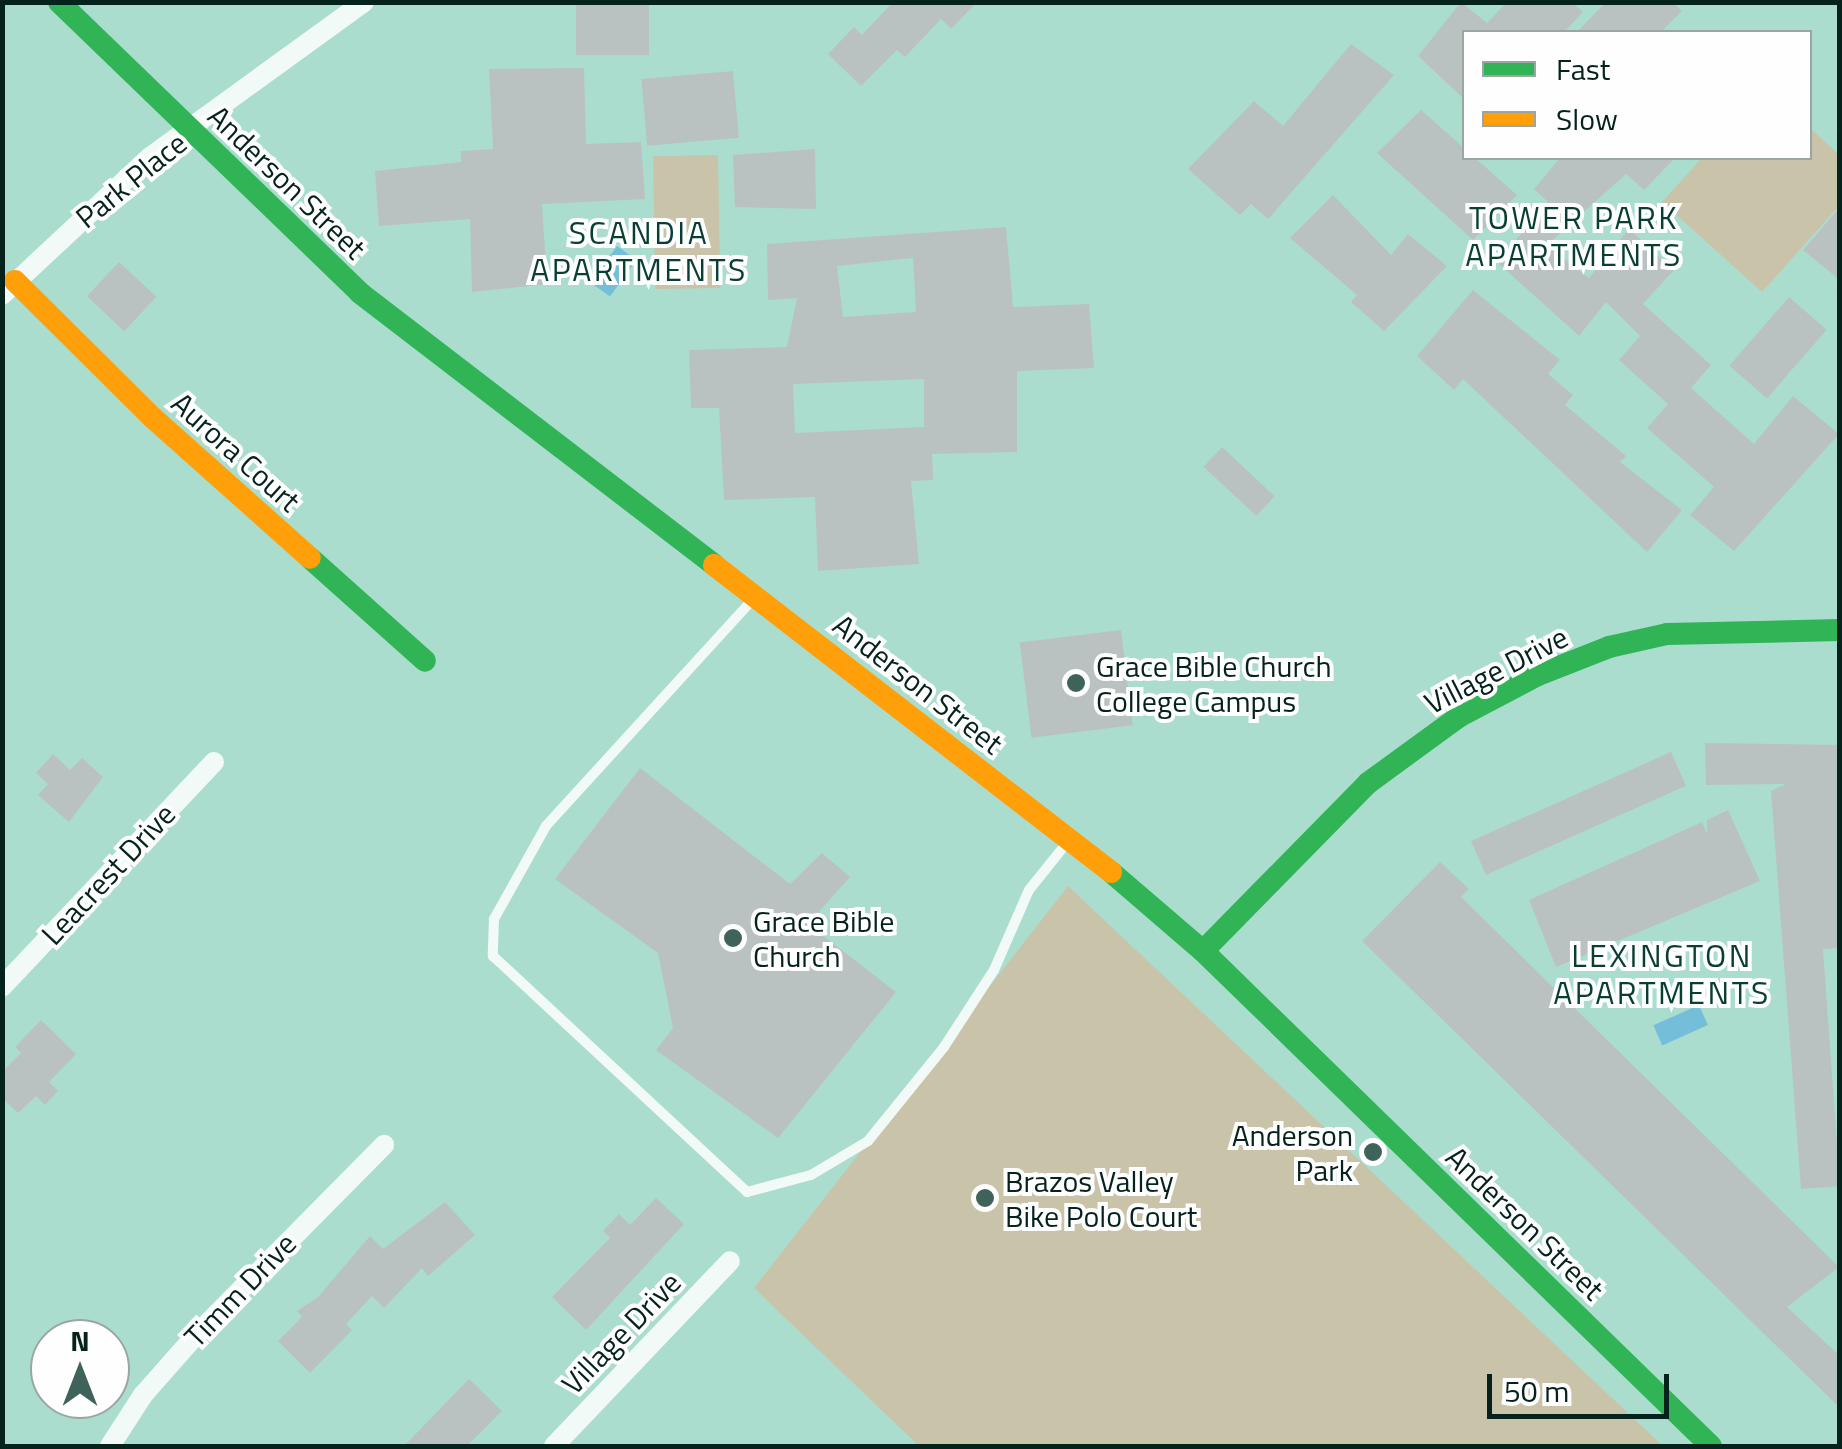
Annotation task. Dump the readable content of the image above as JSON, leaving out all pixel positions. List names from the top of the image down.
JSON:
{
  "streets": {
    "street": [
      "Park Place",
      "Anderson Street",
      "Aurora Court",
      "Village Drive",
      "Leacrest Drive",
      "Timm Drive"
    ]
  },
  "crossings": [
    ["Park Place", "Anderson Street"],
    ["Park Place", "Aurora Court"],
    ["Anderson Street", "Village Drive"]
  ],
  "districts": ["TOWER PARK APARTMENTS", "SCANDIA APARTMENTS", "LEXINGTON APARTMENTS"],
  "places": [
    "Grace Bible Church College Campus",
    "Grace Bible Church",
    "Anderson Park",
    "Brazos Valley Bike Polo Court"
  ],
  "legend": ["Fast", "Slow"],
  "scale_bar": "50 m",
  "north": "top"
}
